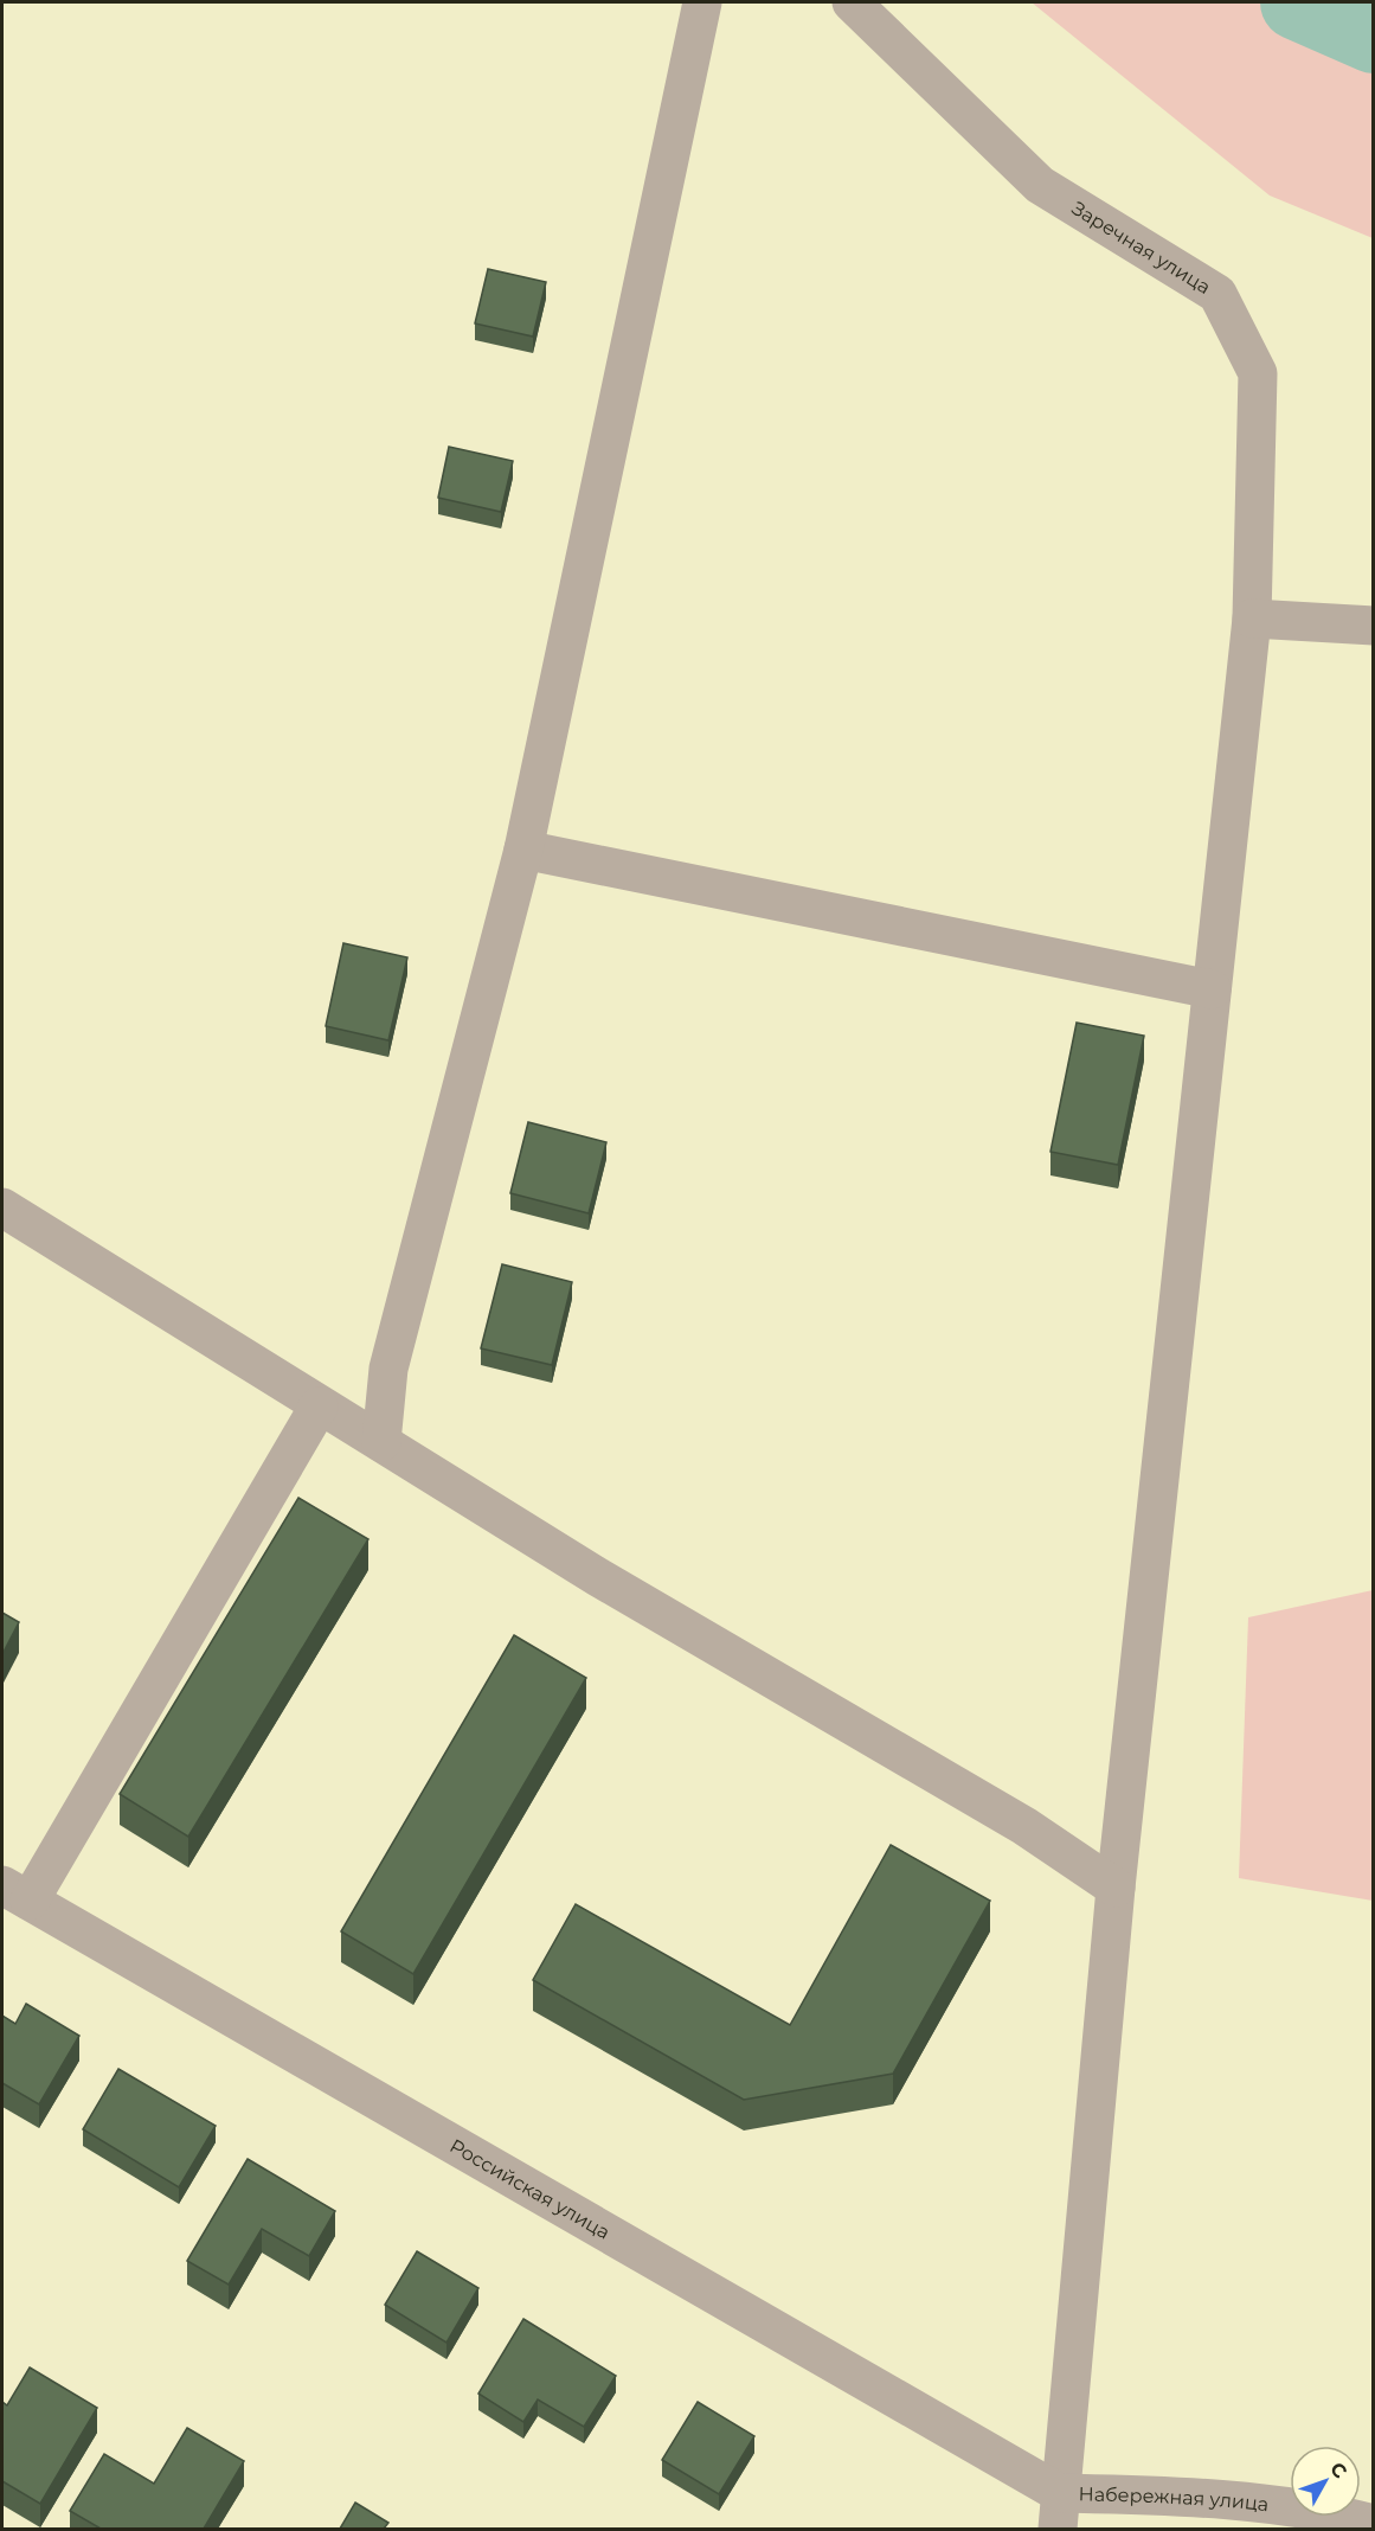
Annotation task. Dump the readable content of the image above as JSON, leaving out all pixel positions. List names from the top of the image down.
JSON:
{
  "streets": {
    "street": ["Заречная улица", "Российская улица", "Набережная улица"]
  },
  "crossings": [
    ["Заречная улица", "Российская улица"],
    ["Заречная улица", "Набережная улица"],
    ["Российская улица", "Набережная улица"]
  ],
  "north": "top right"
}
